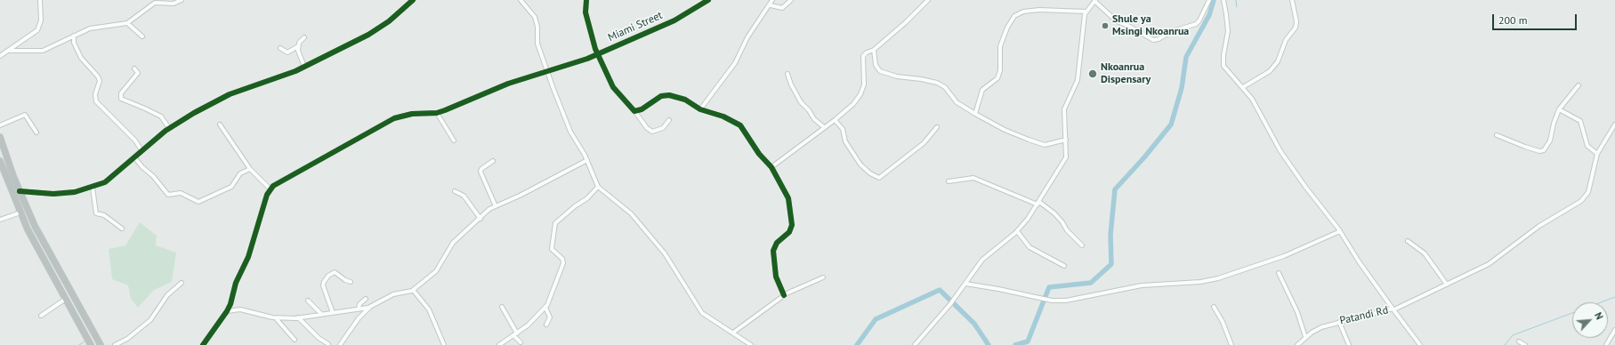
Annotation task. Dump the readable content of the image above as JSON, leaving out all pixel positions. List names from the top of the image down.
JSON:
{
  "streets": {
    "street": ["Miami Street", "Patandi Rd"]
  },
  "places": ["Shule ya Msingi Nkoanrua", "Nkoanrua Dispensary"],
  "scale_bar": "200 m",
  "north": "top right"
}
